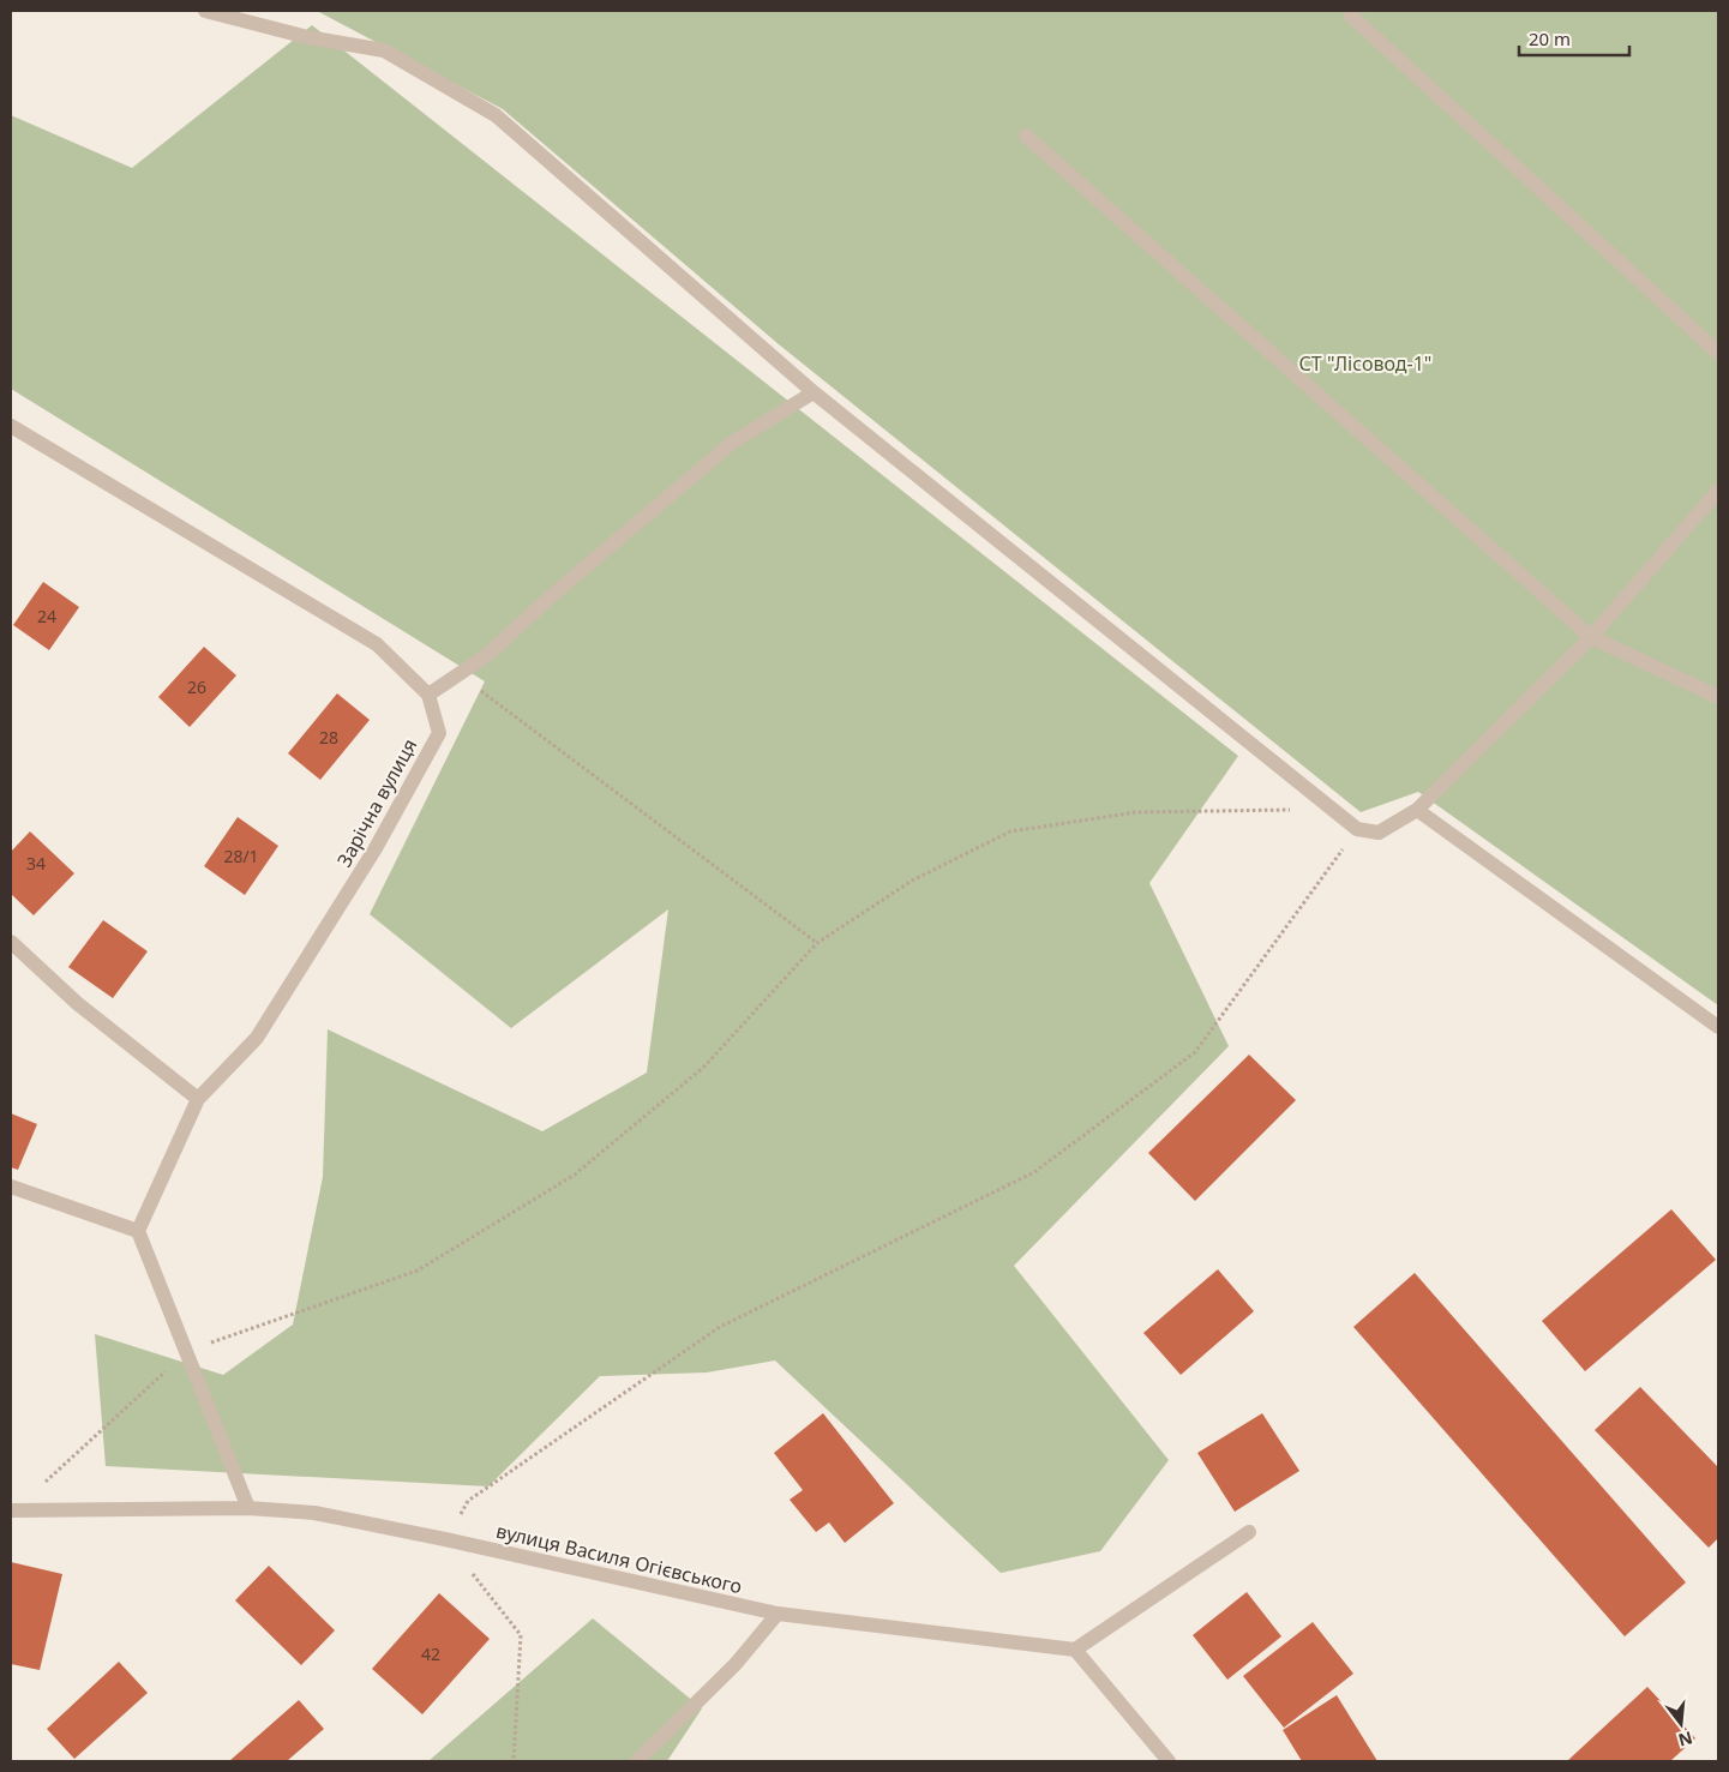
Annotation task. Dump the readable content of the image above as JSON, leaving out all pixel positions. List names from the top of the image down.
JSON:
{
  "streets": {
    "street": ["Зарічна вулиця", "вулиця Василя Огієвського"]
  },
  "parks": ["СТ \"Лісовод-1\""],
  "house_numbers": [
    "24",
    "26",
    "28",
    "28/1",
    "34",
    "42"
  ],
  "scale_bar": "20 m",
  "north": "bottom"
}
